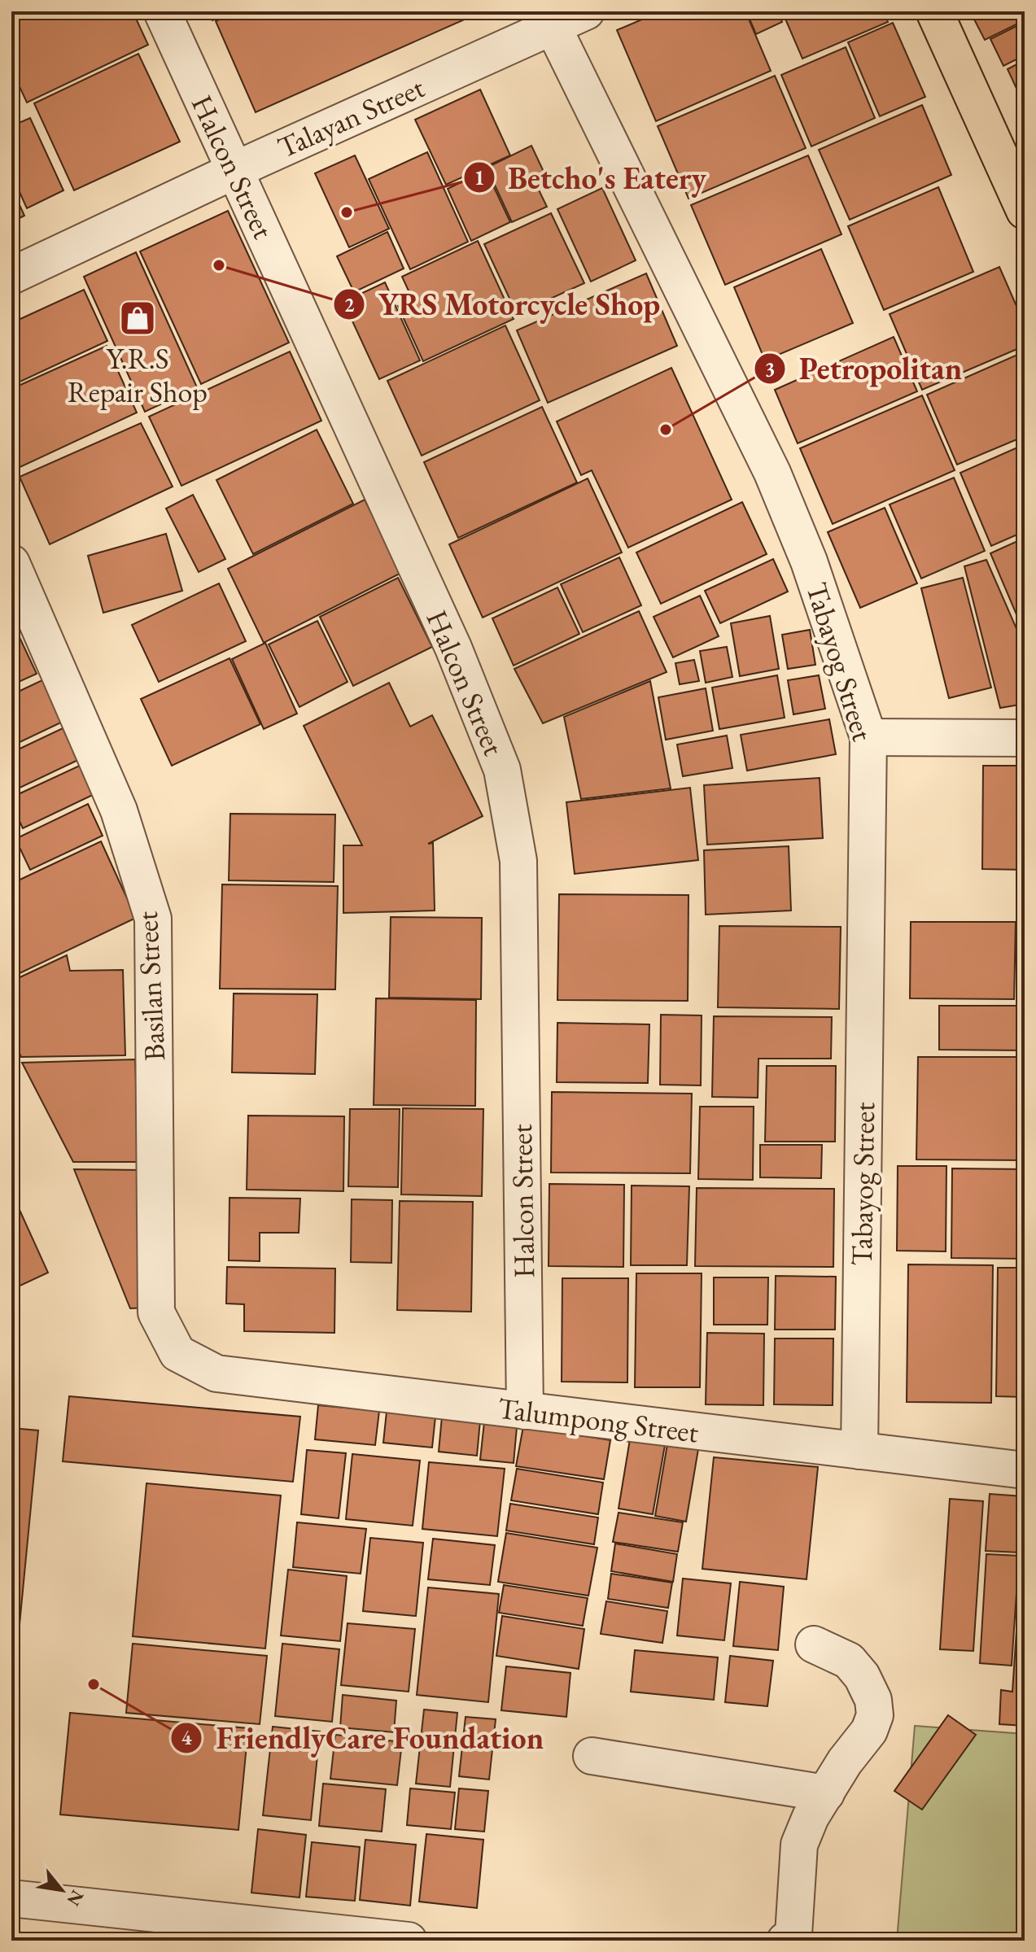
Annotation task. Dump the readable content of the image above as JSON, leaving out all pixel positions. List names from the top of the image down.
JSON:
{
  "streets": {
    "street": [
      "Talayan Street",
      "Halcon Street",
      "Tabayog Street",
      "Basilan Street",
      "Talumpong Street"
    ]
  },
  "crossings": [
    ["Talayan Street", "Halcon Street"],
    ["Talayan Street", "Tabayog Street"],
    ["Halcon Street", "Talumpong Street"],
    ["Tabayog Street", "Talumpong Street"],
    ["Basilan Street", "Talumpong Street"]
  ],
  "places": {
    "other": [
      "Betcho's Eatery",
      "YRS Motorcycle Shop",
      "Petropolitan",
      "FriendlyCare Foundation"
    ],
    "shop": ["Y.R.S Repair Shop"]
  },
  "north": "bottom right"
}
